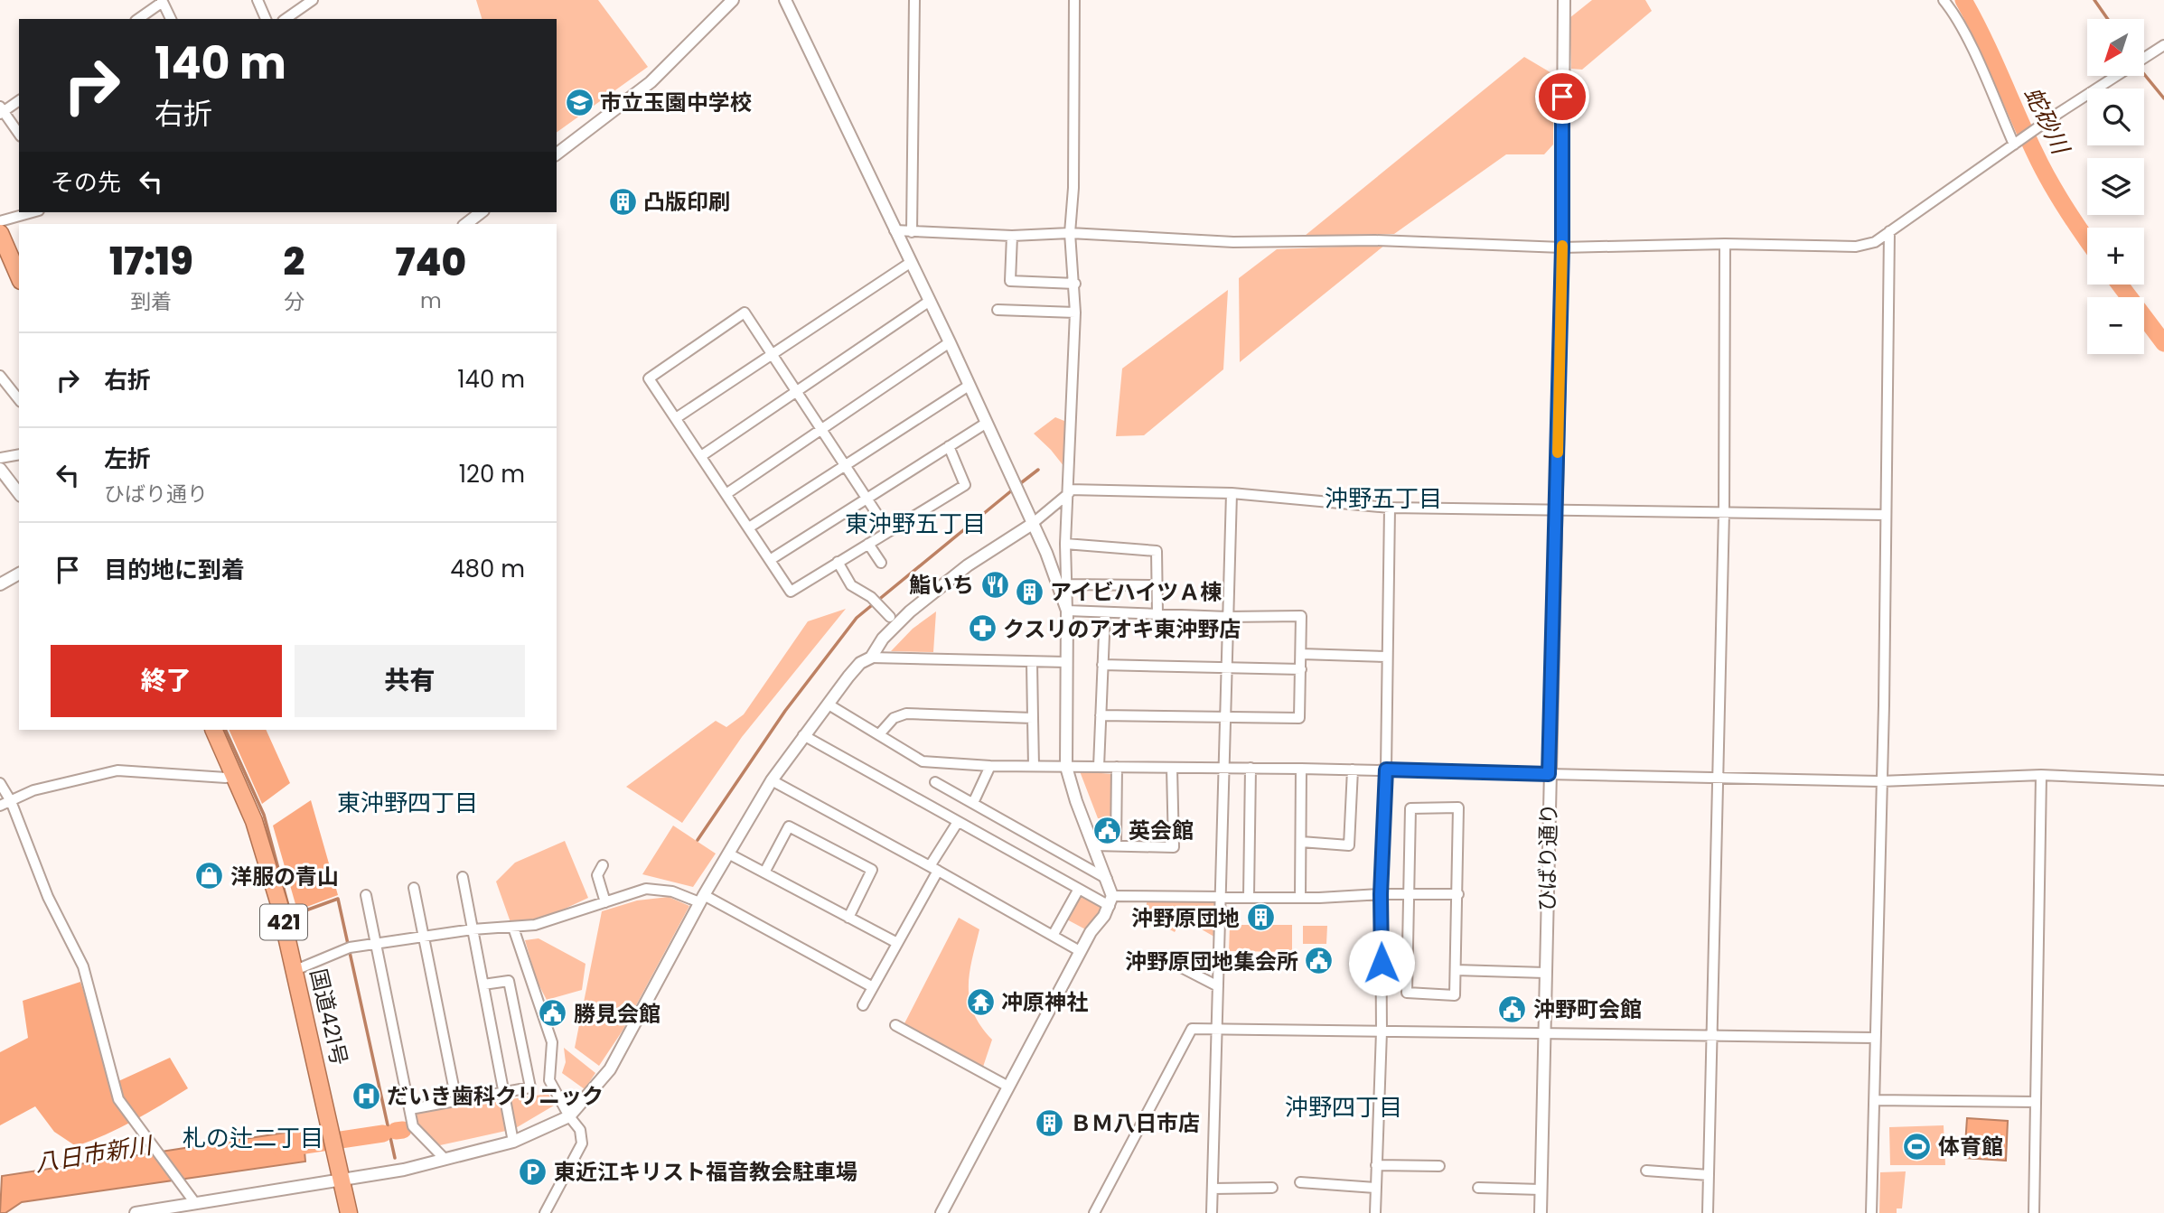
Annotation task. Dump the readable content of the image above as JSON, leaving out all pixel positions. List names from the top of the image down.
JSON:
{
  "streets": {
    "highway": ["421", "国道421号"],
    "street": ["ひばり通り"]
  },
  "districts": [
    "沖野五丁目",
    "東沖野五丁目",
    "東沖野四丁目",
    "沖野四丁目",
    "札の辻二丁目"
  ],
  "water": ["蛇砂川", "八日市新川"],
  "places": {
    "school or university": ["市立玉園中学校"],
    "building": [
      "凸版印刷",
      "アイビハイツＡ棟",
      "沖野原団地",
      "ＢＭ八日市店"
    ],
    "restaurant": ["鮨いち"],
    "pharmacy": ["クスリのアオキ東沖野店"],
    "public building": [
      "英会館",
      "沖野原団地集会所",
      "沖野町会館",
      "勝見会館"
    ],
    "shop": ["洋服の青山"],
    "temple": ["冲原神社"],
    "hospital": ["だいき歯科クリニック"],
    "sports": ["体育館"],
    "parking": ["東近江キリスト福音教会駐車場"]
  },
  "north": "bottom left",
  "page": {
    "map_buttons": ["+", "−"],
    "turn": ["140 m", "右折"],
    "then": "その先",
    "eta": [
      "17:19",
      "到着",
      "2",
      "分",
      "740",
      "m"
    ],
    "list": [
      {
        "name": "右折",
        "value": "140 m"
      },
      {
        "name": "左折",
        "note": "ひばり通り",
        "value": "120 m"
      },
      {
        "name": "目的地に到着",
        "value": "480 m"
      }
    ],
    "buttons": ["終了", "共有"]
  }
}
